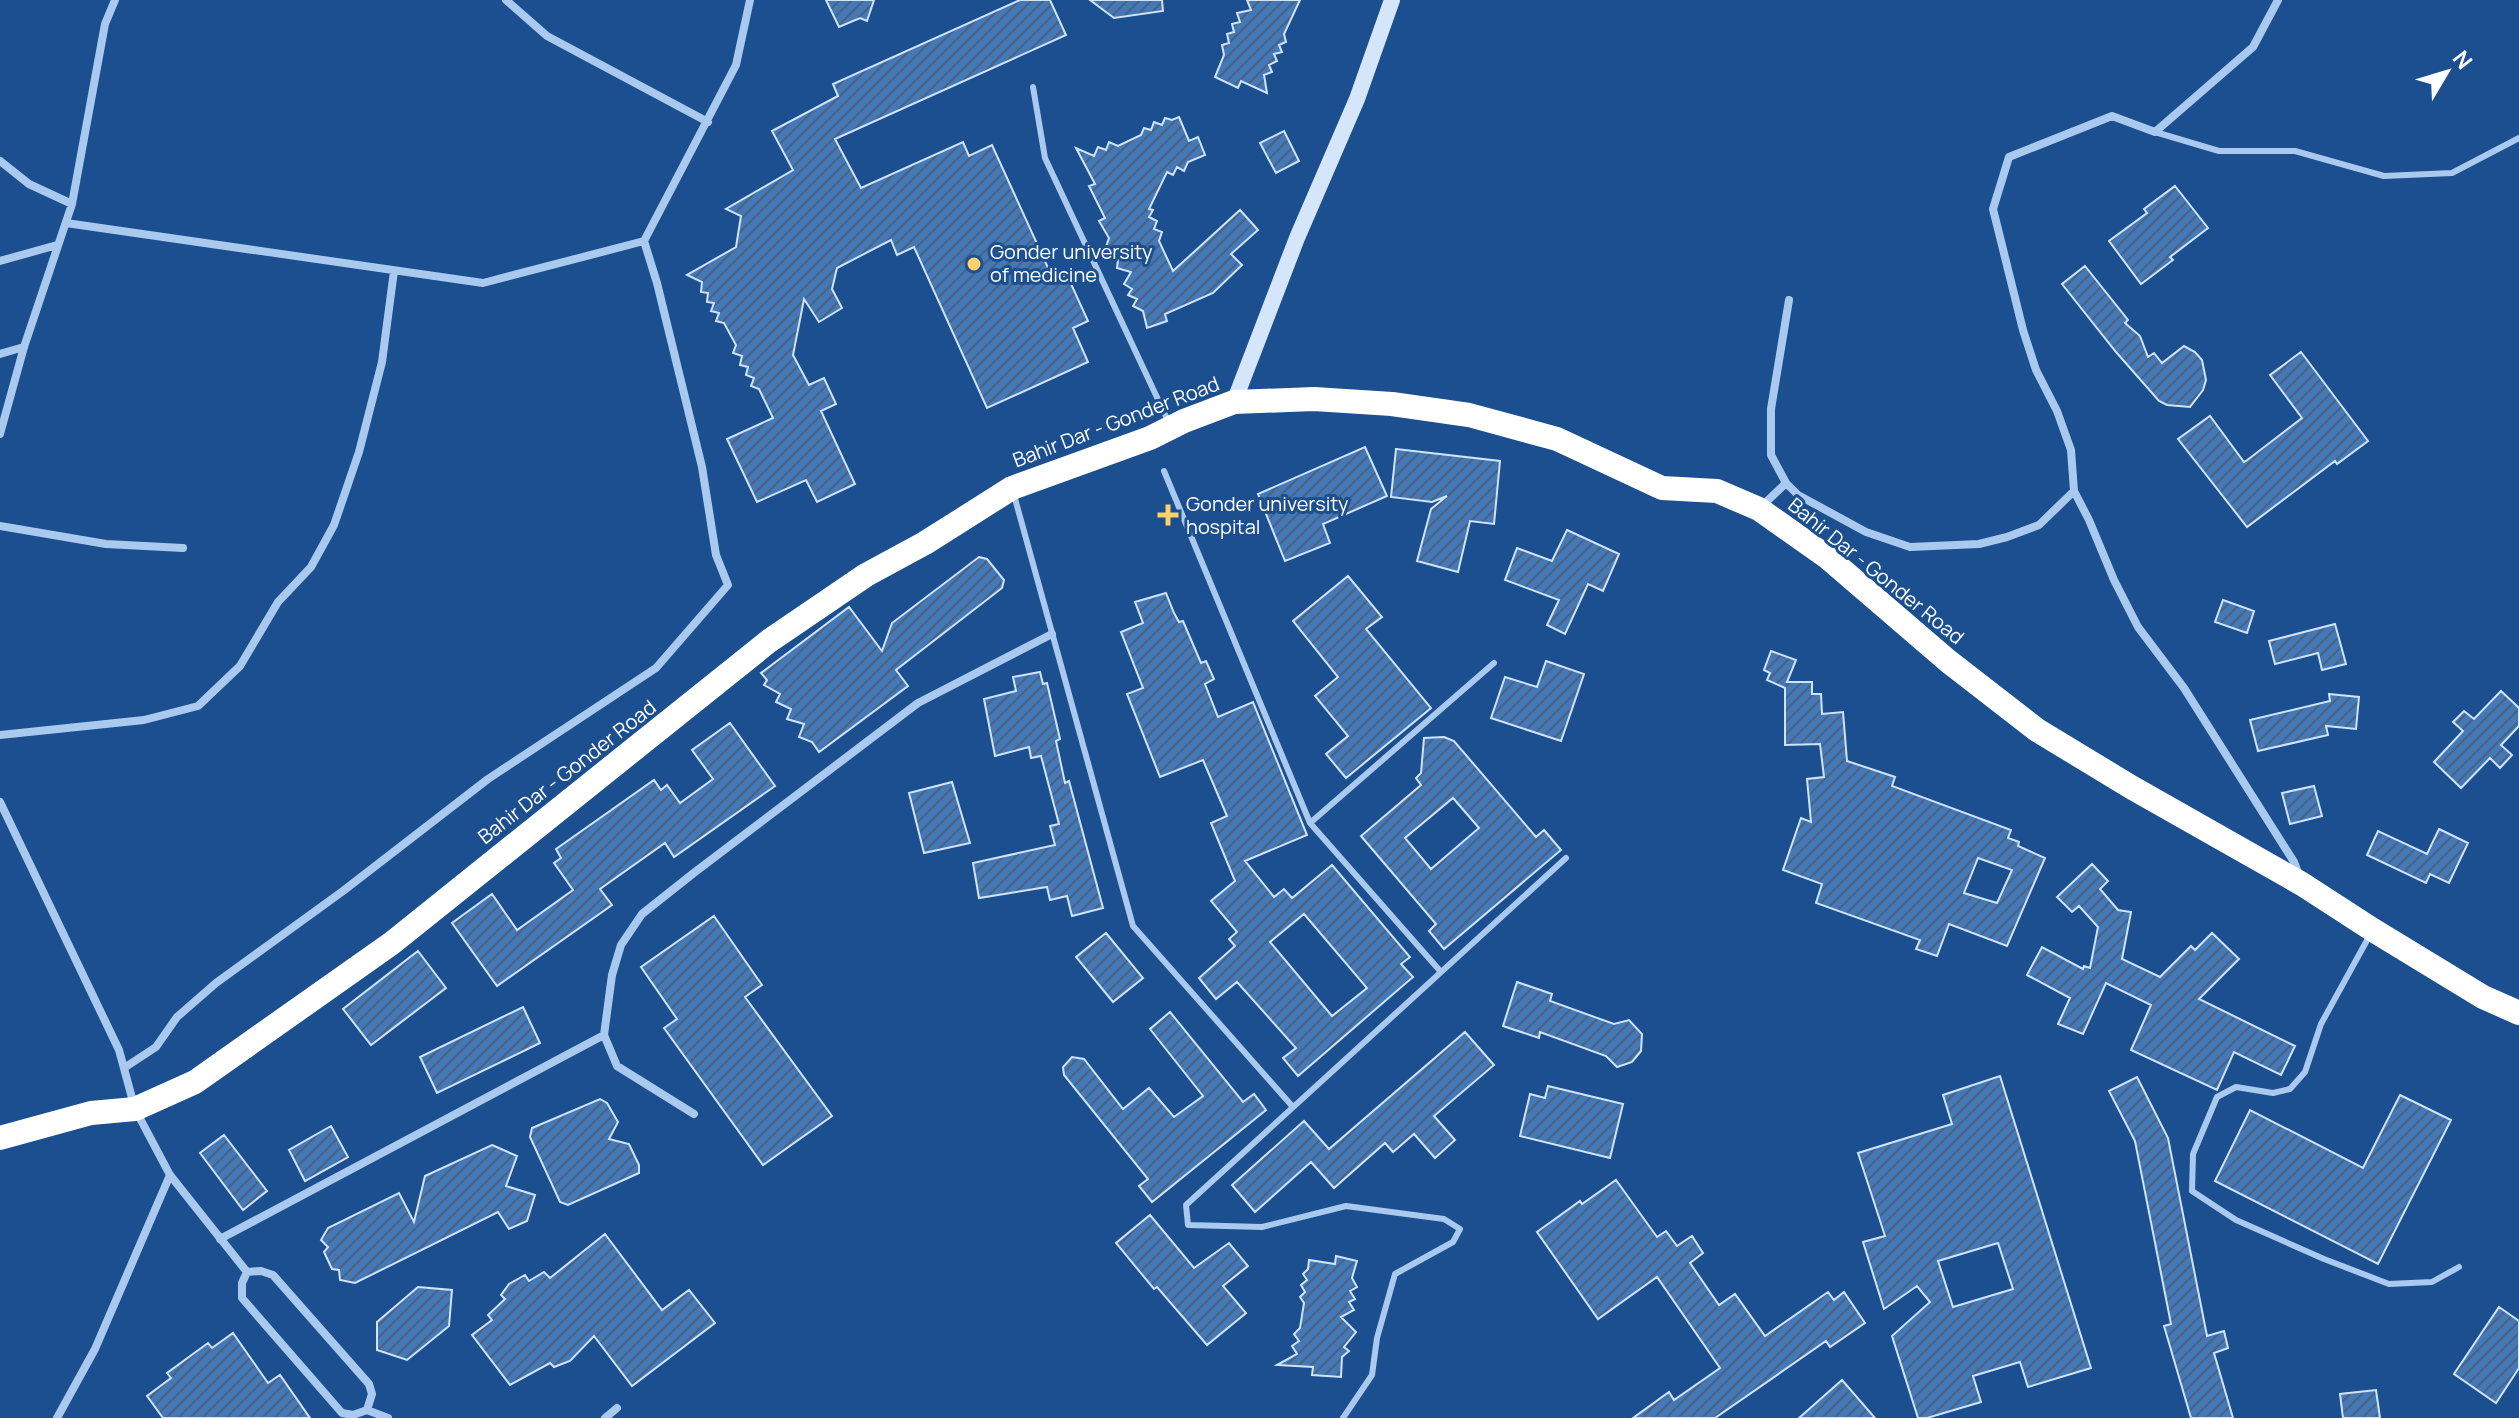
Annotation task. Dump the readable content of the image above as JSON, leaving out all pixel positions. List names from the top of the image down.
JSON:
{
  "streets": {
    "highway": ["Bahir Dar - Gonder Road"]
  },
  "places": {
    "other": ["Gonder university of medicine"],
    "health": ["Gonder university hospital"]
  },
  "north": "top right"
}
